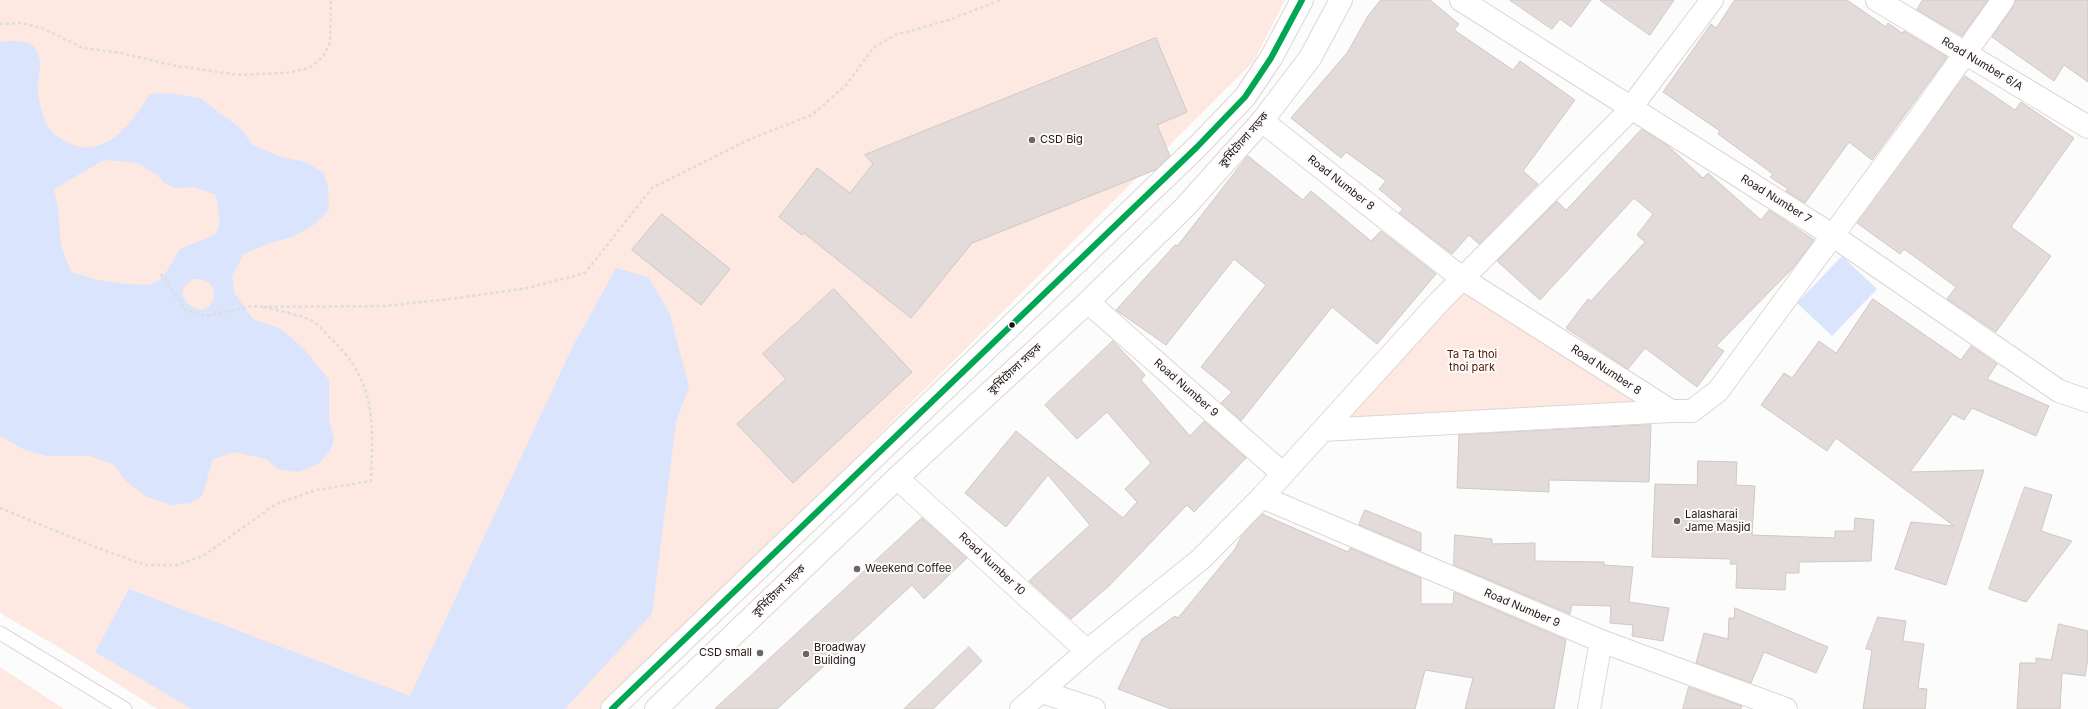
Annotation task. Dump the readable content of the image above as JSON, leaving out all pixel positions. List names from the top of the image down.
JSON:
{
  "streets": {
    "street": [
      "Road Number 6/A",
      "কুর্মিটোলা সড়ক",
      "Road Number 8",
      "Road Number 7",
      "Road Number 9",
      "Road Number 10"
    ]
  },
  "crossings": [
    ["কুর্মিটোলা সড়ক", "Road Number 8"],
    ["কুর্মিটোলা সড়ক", "Road Number 9"],
    ["কুর্মিটোলা সড়ক", "Road Number 10"]
  ],
  "parks": ["Ta Ta thoi thoi park"],
  "places": [
    "CSD Big",
    "Lalasharai Jame Masjid",
    "Weekend Coffee",
    "CSD small",
    "Broadway Building"
  ]
}
